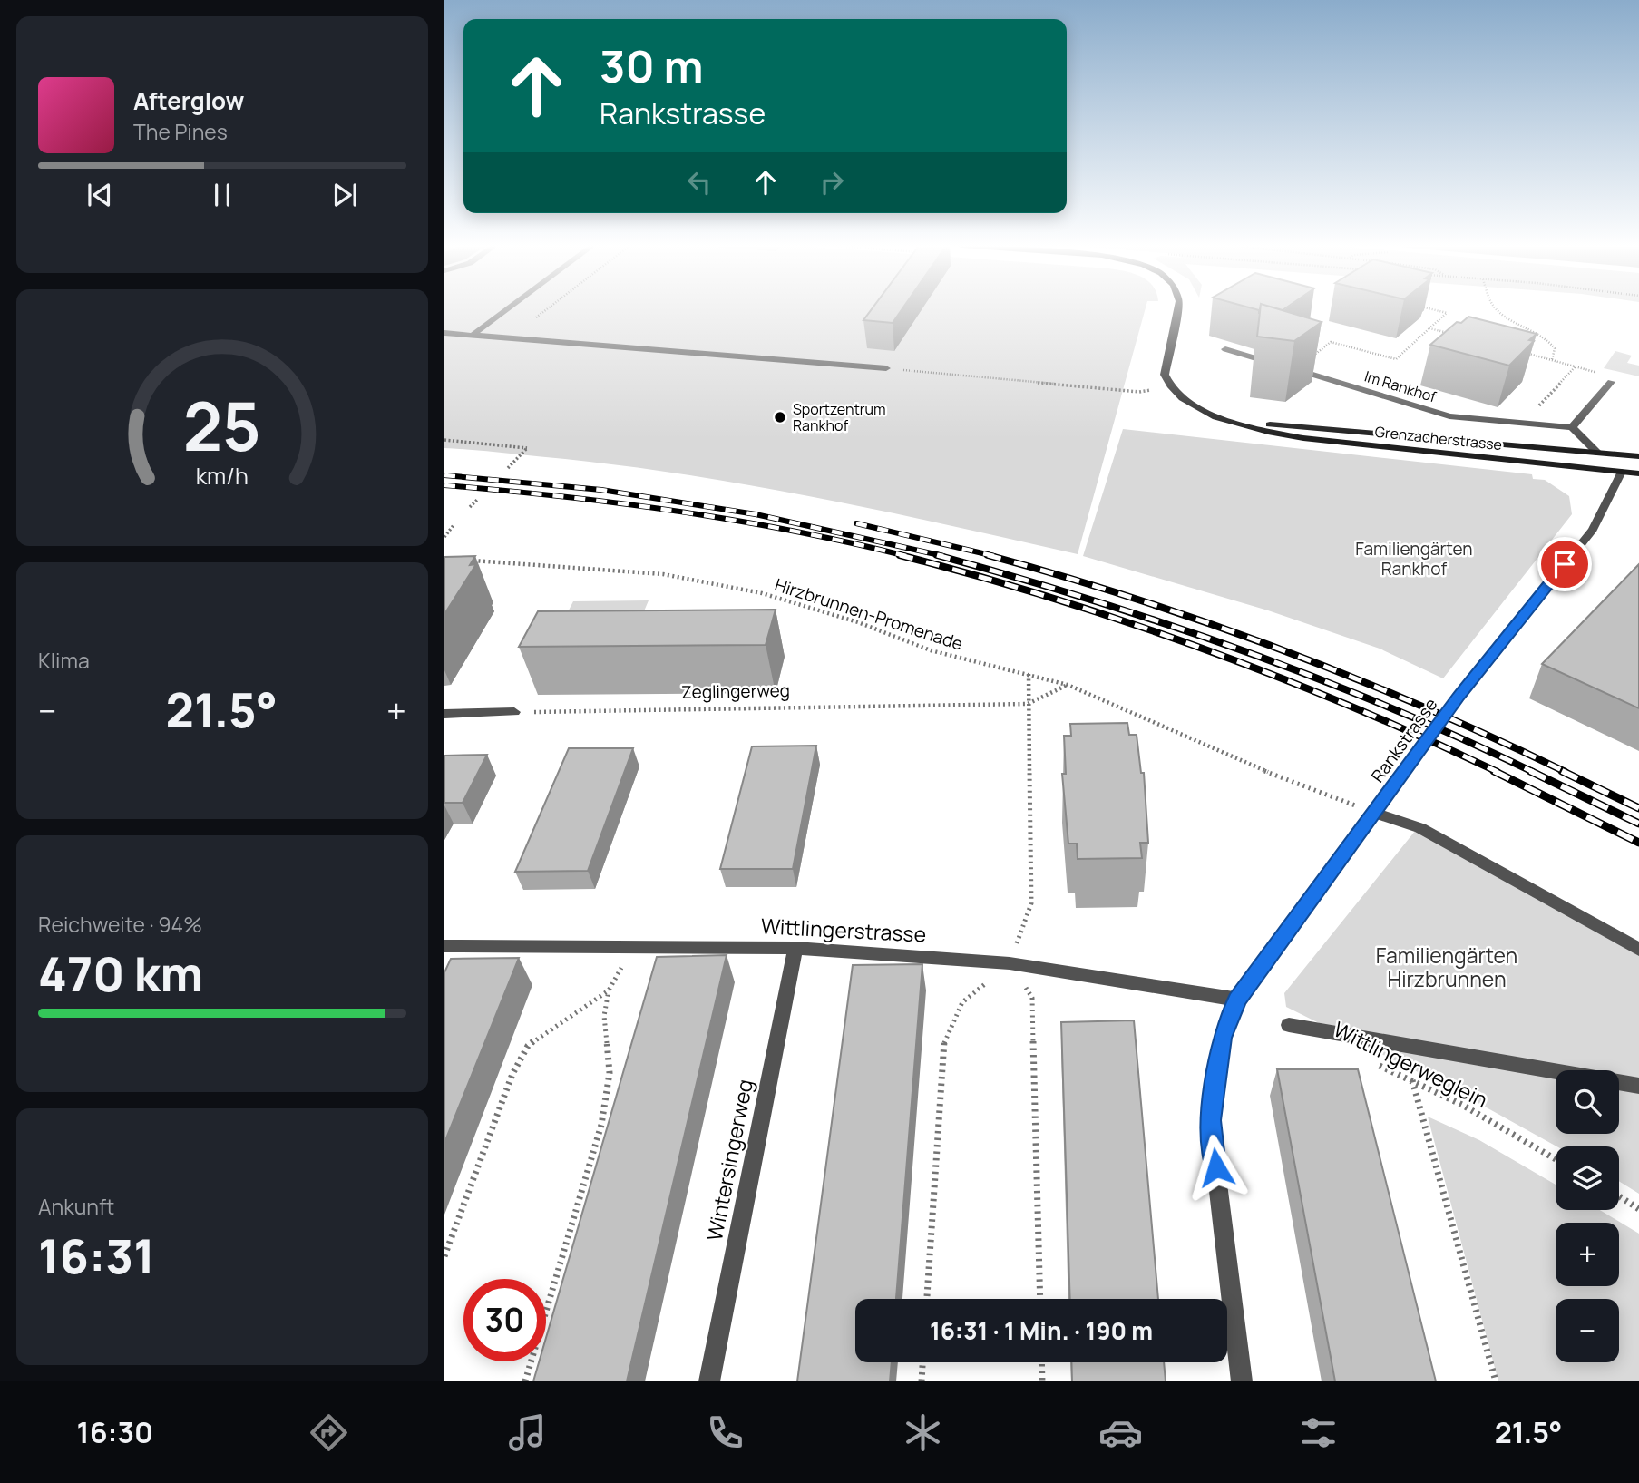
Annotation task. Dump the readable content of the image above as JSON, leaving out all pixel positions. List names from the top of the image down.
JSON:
{
  "streets": {
    "main road": ["Grenzacherstrasse"],
    "street": [
      "Im Rankhof",
      "Rankstrasse",
      "Wittlingerstrasse",
      "Wintersingerweg"
    ],
    "path": ["Hirzbrunnen-Promenade", "Zeglingerweg", "Wittlingerweglein"]
  },
  "crossings": [
    ["Grenzacherstrasse", "Rankstrasse"],
    ["Hirzbrunnen-Promenade", "Rankstrasse"],
    ["Rankstrasse", "Wittlingerstrasse"],
    ["Wittlingerstrasse", "Wintersingerweg"]
  ],
  "parks": ["Familiengärten Rankhof", "Familiengärten Hirzbrunnen"],
  "places": ["Sportzentrum Rankhof"],
  "page": {
    "turn": ["30 m", "Rankstrasse"],
    "song": ["Afterglow", "The Pines"],
    "tile": [
      "Klima",
      ["Reichweite · 94%", "470 km"],
      ["Ankunft", "16:31"]
    ],
    "heat": ["−", "21.5°", "+"],
    "map_buttons": ["+", "−"],
    "limit": "30",
    "trip": "16:31 · 1 Min. · 190 m",
    "tabs": ["16:30", "21.5°"],
    "gauge": ["25", "km/h"]
  }
}
